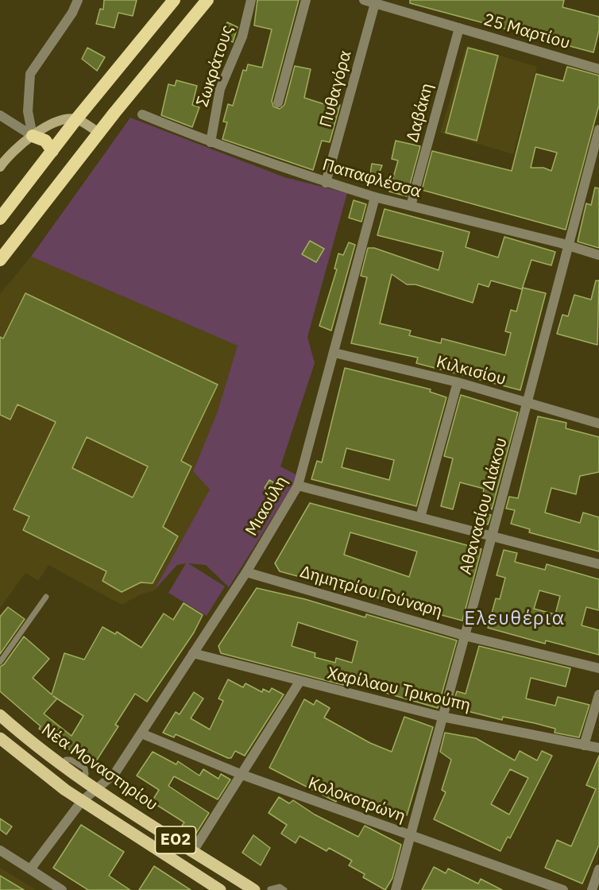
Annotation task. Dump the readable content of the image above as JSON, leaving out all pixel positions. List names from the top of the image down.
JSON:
{
  "streets": {
    "main road": ["Νέα Μοναστηρίου", "ΕΟ2"],
    "street": [
      "25 Μαρτίου",
      "Σωκράτους",
      "Πυθαγόρα",
      "Δαβάκη",
      "Παπαφλέσσα",
      "Κιλκισίου",
      "Μιαούλη",
      "Αθανασίου Διάκου",
      "Δημητρίου Γούναρη",
      "Χαρίλαου Τρικούπη",
      "Κολοκοτρώνη"
    ]
  },
  "crossings": [
    ["25 Μαρτίου", "Πυθαγόρα"],
    ["25 Μαρτίου", "Δαβάκη"],
    ["Σωκράτους", "Παπαφλέσσα"],
    ["Πυθαγόρα", "Παπαφλέσσα"],
    ["Δαβάκη", "Παπαφλέσσα"],
    ["Παπαφλέσσα", "Μιαούλη"],
    ["Παπαφλέσσα", "Αθανασίου Διάκου"],
    ["Κιλκισίου", "Μιαούλη"],
    ["Κιλκισίου", "Αθανασίου Διάκου"],
    ["Μιαούλη", "Δημητρίου Γούναρη"],
    ["Μιαούλη", "Χαρίλαου Τρικούπη"],
    ["Μιαούλη", "Νέα Μοναστηρίου"],
    ["Μιαούλη", "Κολοκοτρώνη"],
    ["Αθανασίου Διάκου", "Δημητρίου Γούναρη"],
    ["Αθανασίου Διάκου", "Χαρίλαου Τρικούπη"],
    ["Αθανασίου Διάκου", "Κολοκοτρώνη"]
  ],
  "districts": ["Ελευθέρια"]
}
